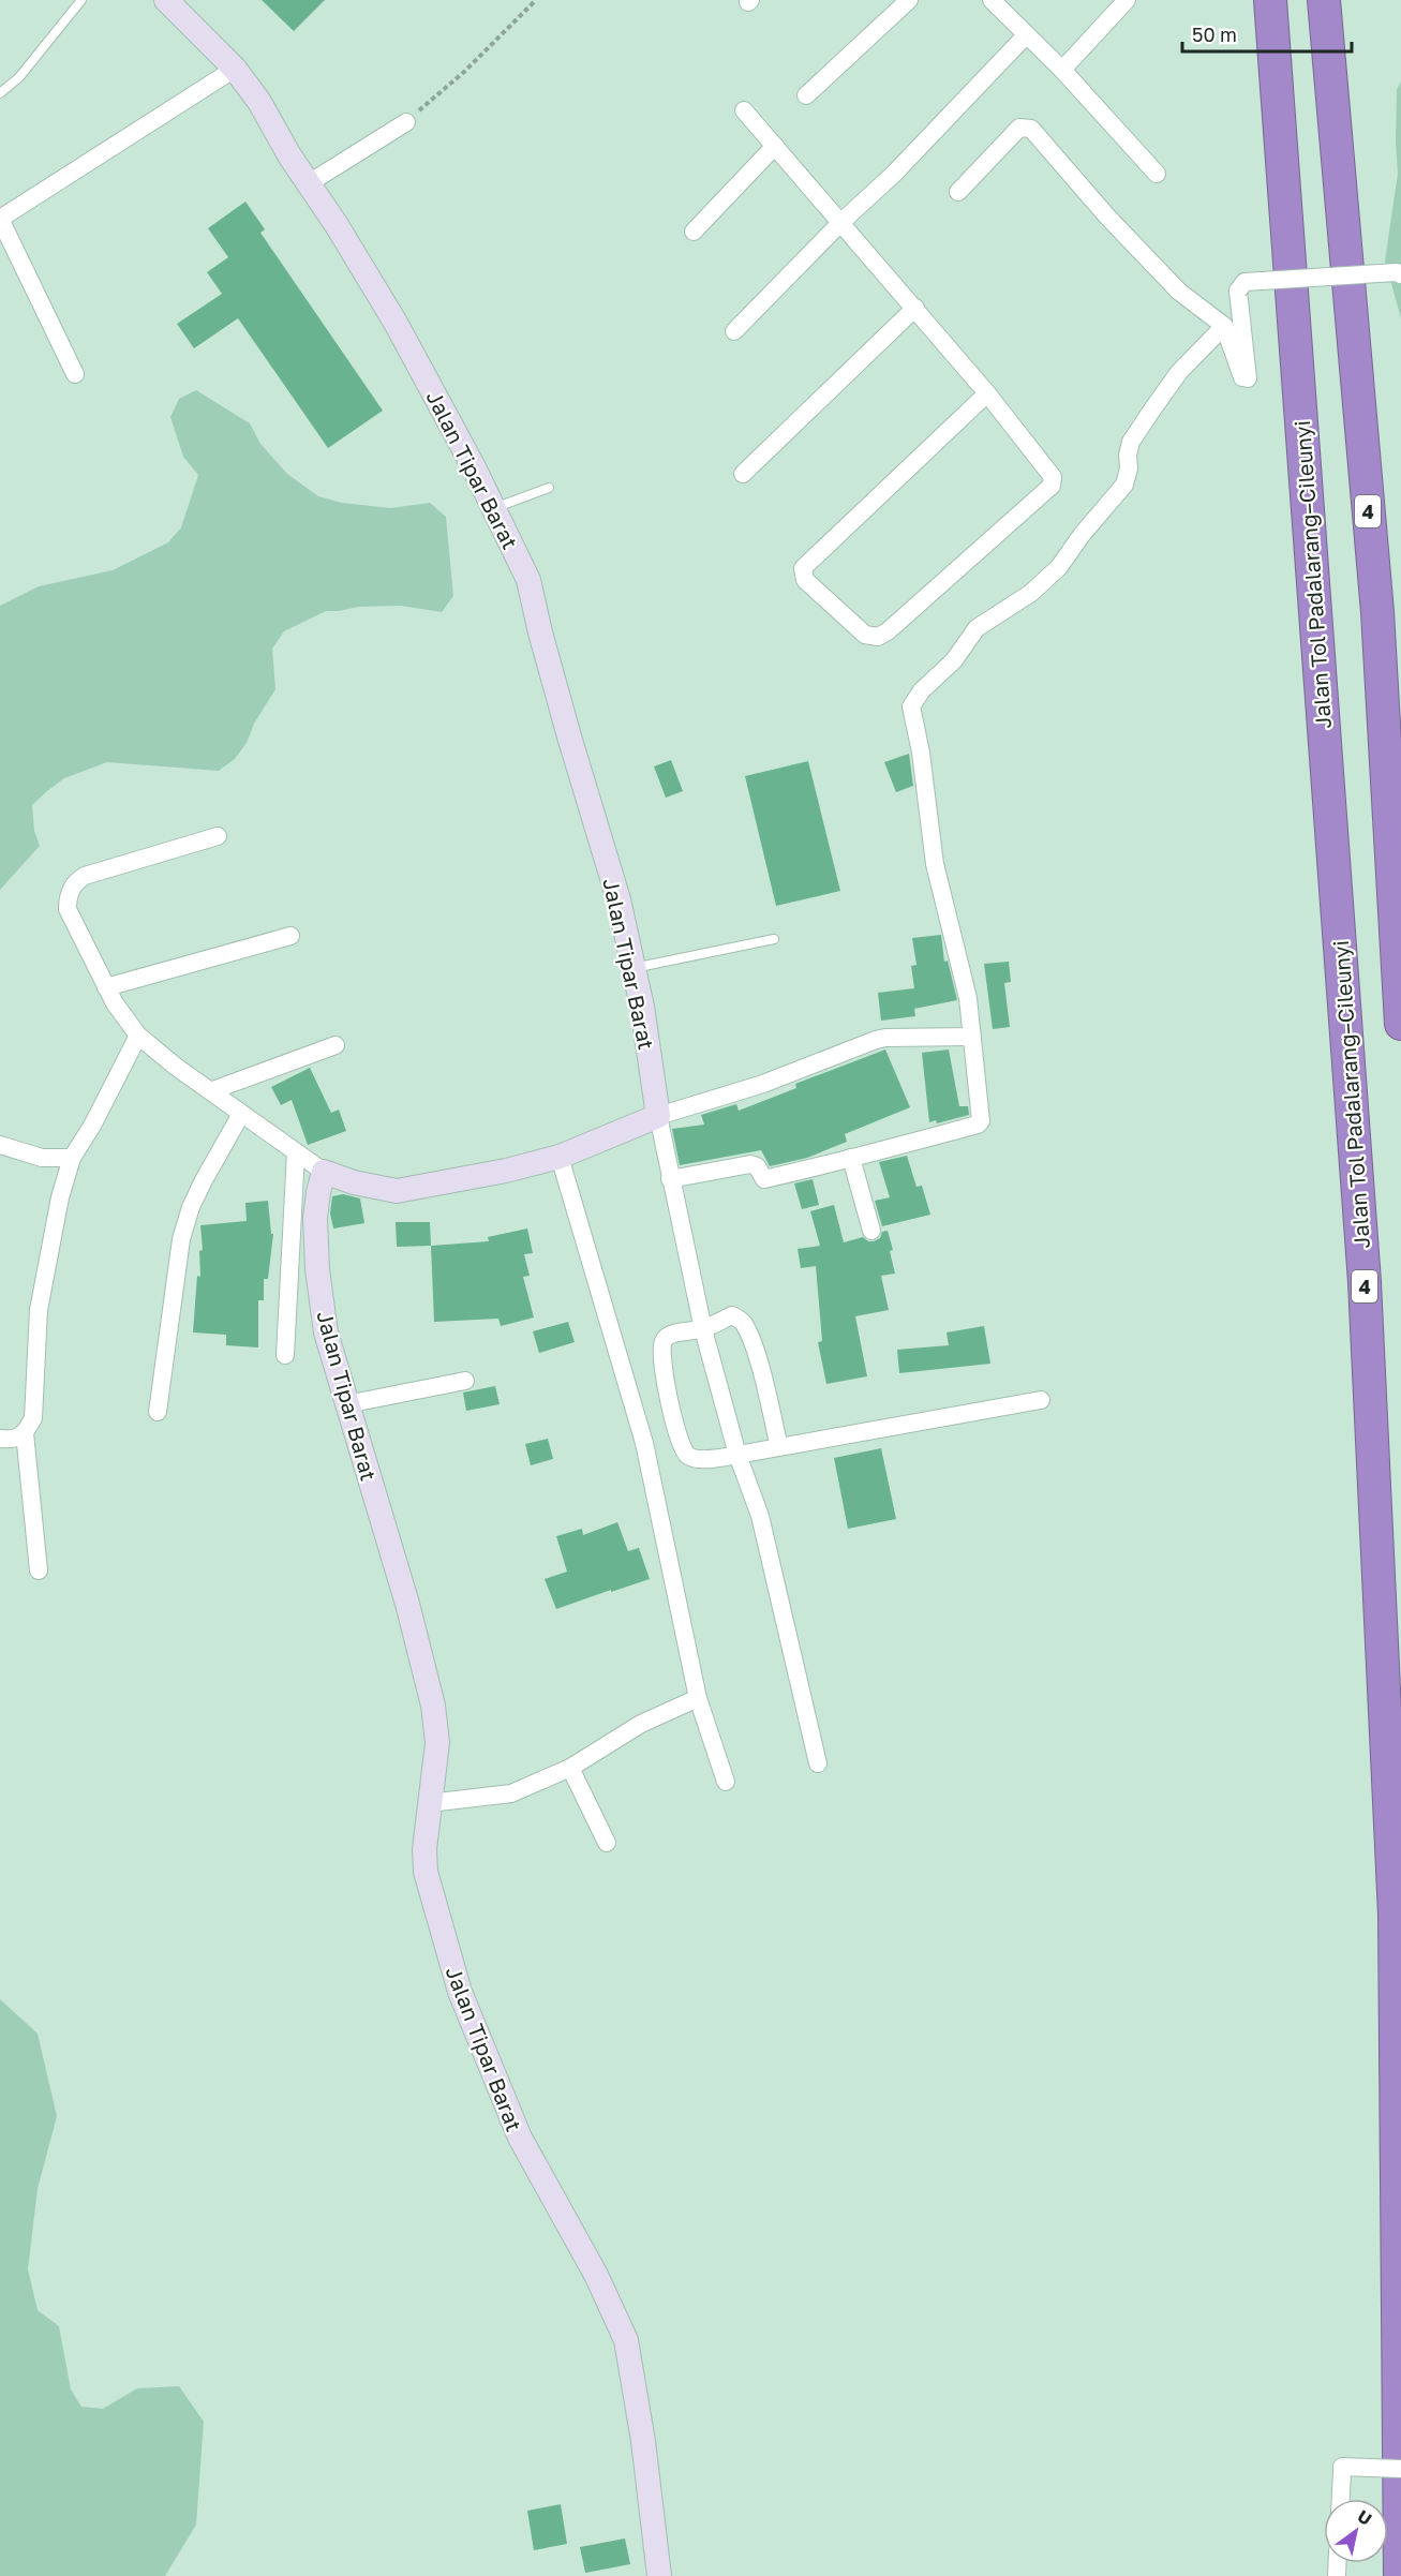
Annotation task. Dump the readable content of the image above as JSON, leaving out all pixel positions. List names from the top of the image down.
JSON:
{
  "streets": {
    "highway": ["4", "Jalan Tol Padalarang–Cileunyi"],
    "street": ["Jalan Tipar Barat"]
  },
  "scale_bar": "50 m",
  "north": "top right"
}
